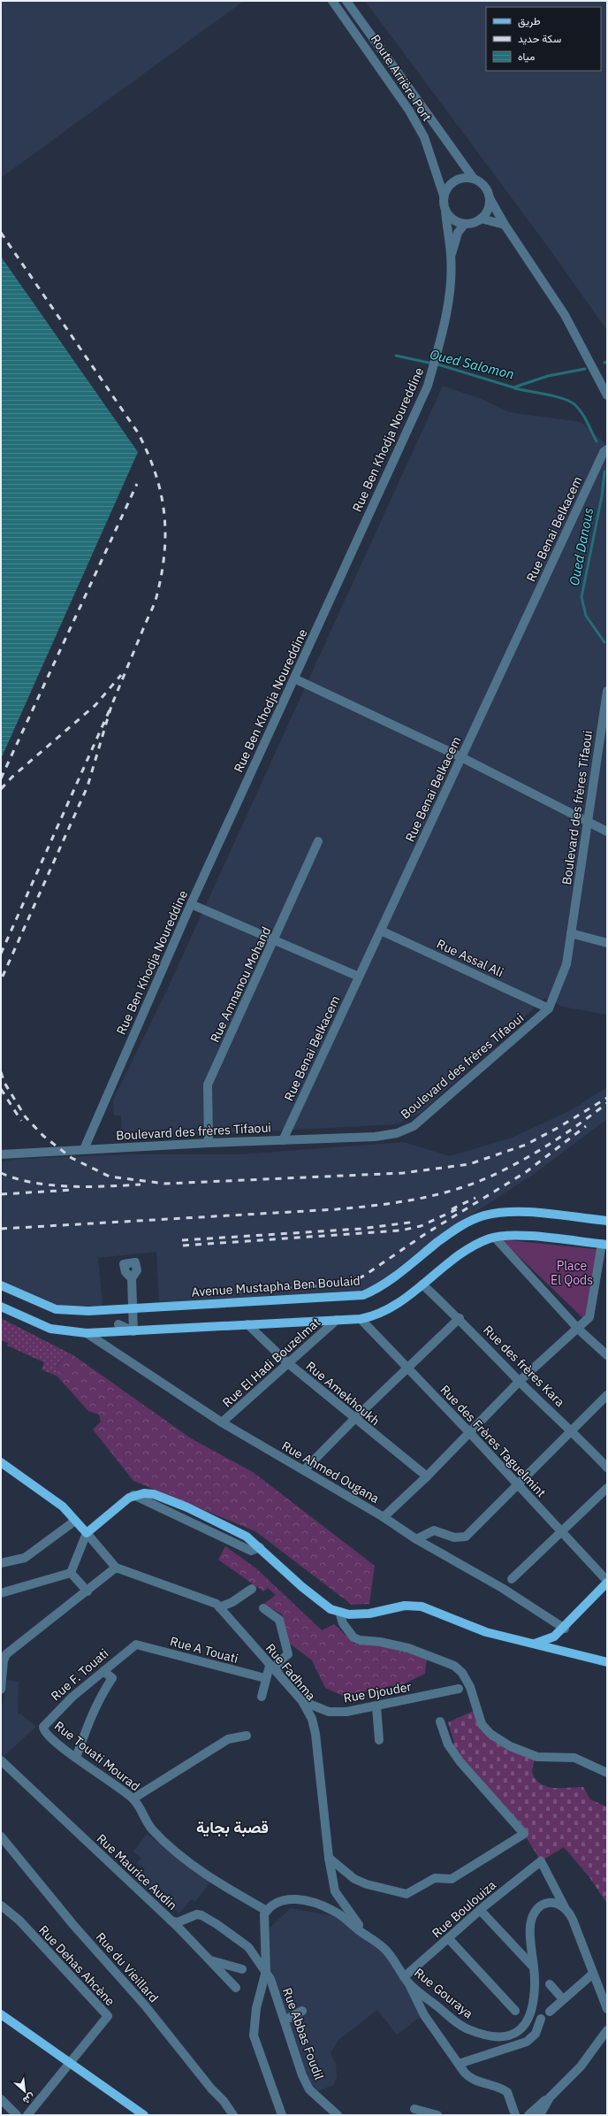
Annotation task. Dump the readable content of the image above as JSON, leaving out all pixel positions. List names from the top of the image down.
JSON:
{
  "streets": {
    "main road": ["Avenue Mustapha Ben Boulaid"],
    "street": [
      "Route Arrière Port",
      "Rue Ben Khodja Noureddine",
      "Rue Benai Belkacem",
      "Boulevard des frères Tifaoui",
      "Rue Assal Ali",
      "Rue Amnanou Mohand",
      "Rue El Hadi Bouzelmat",
      "Rue des frères Kara",
      "Rue Amekhoukh",
      "Rue des Frères Taguelmint",
      "Rue Ahmed Ougana",
      "Rue A Touati",
      "Rue Fadhma",
      "Rue F. Touati",
      "Rue Djouder",
      "Rue Touati Mourad",
      "Rue Maurice Audin",
      "Rue Boulouiza",
      "Rue Dehas Ahcène",
      "Rue du Vieillard",
      "Rue Gouraya",
      "Rue Abbas Foudil"
    ]
  },
  "crossings": [
    ["Route Arrière Port", "Rue Ben Khodja Noureddine"],
    ["Rue Ben Khodja Noureddine", "Boulevard des frères Tifaoui"],
    ["Rue Benai Belkacem", "Boulevard des frères Tifaoui"],
    ["Rue Benai Belkacem", "Rue Assal Ali"],
    ["Boulevard des frères Tifaoui", "Rue Assal Ali"],
    ["Boulevard des frères Tifaoui", "Rue Amnanou Mohand"],
    ["Rue El Hadi Bouzelmat", "Rue Amekhoukh"],
    ["Rue El Hadi Bouzelmat", "Rue Ahmed Ougana"],
    ["Rue A Touati", "Rue F. Touati"],
    ["Rue Fadhma", "Rue Djouder"],
    ["Rue Fadhma", "Rue Gouraya"],
    ["Rue F. Touati", "Rue Touati Mourad"],
    ["Rue Touati Mourad", "Rue Gouraya"],
    ["Rue Maurice Audin", "Rue Abbas Foudil"],
    ["Rue Boulouiza", "Rue Gouraya"]
  ],
  "districts": ["قصبة بجاية"],
  "water": ["Oued Salomon", "Oued Danous"],
  "parks": ["Place El Qods"],
  "legend": ["طريق", "سكة حديد", "مياه"],
  "north": "bottom right"
}
